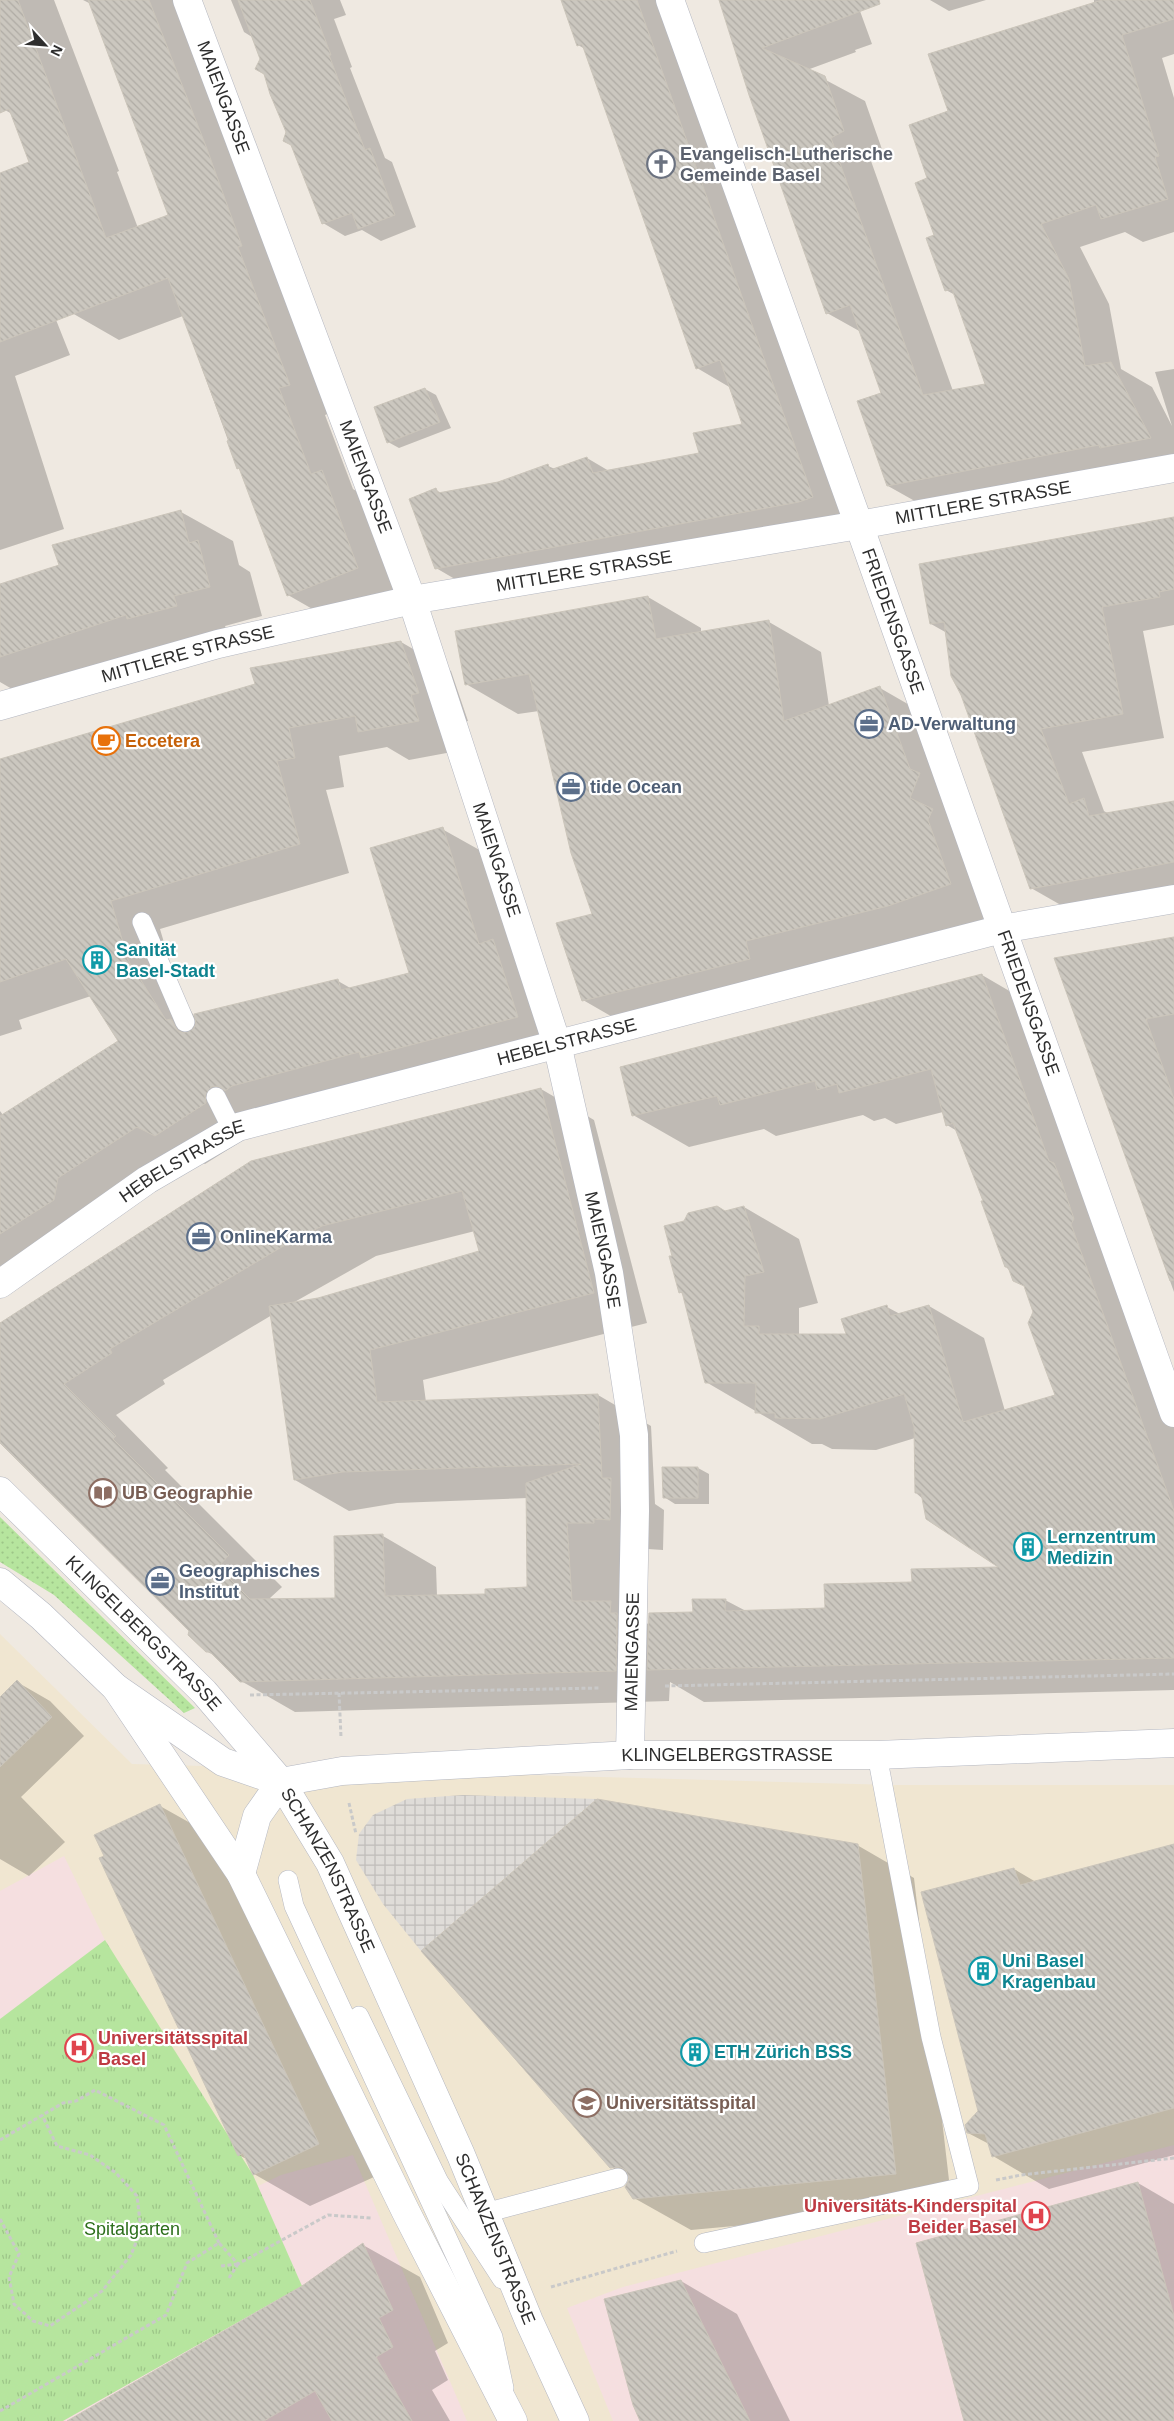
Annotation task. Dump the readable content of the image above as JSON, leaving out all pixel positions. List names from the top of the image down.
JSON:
{
  "streets": {
    "street": [
      "MAIENGASSE",
      "MITTLERE STRASSE",
      "FRIEDENSGASSE",
      "HEBELSTRASSE",
      "KLINGELBERGSTRASSE",
      "SCHANZENSTRASSE"
    ]
  },
  "crossings": [
    ["MAIENGASSE", "MITTLERE STRASSE"],
    ["MAIENGASSE", "HEBELSTRASSE"],
    ["MAIENGASSE", "KLINGELBERGSTRASSE"],
    ["MITTLERE STRASSE", "FRIEDENSGASSE"],
    ["FRIEDENSGASSE", "HEBELSTRASSE"],
    ["KLINGELBERGSTRASSE", "SCHANZENSTRASSE"]
  ],
  "parks": ["Spitalgarten"],
  "places": {
    "church": ["Evangelisch-Lutherische Gemeinde Basel"],
    "office": [
      "AD-Verwaltung",
      "tide Ocean",
      "OnlineKarma",
      "Geographisches Institut"
    ],
    "cafe": ["Eccetera"],
    "building": [
      "Sanität Basel-Stadt",
      "Lernzentrum Medizin",
      "Uni Basel Kragenbau",
      "ETH Zürich BSS"
    ],
    "library": ["UB Geographie"],
    "hospital": ["Universitätsspital Basel", "Universitäts-Kinderspital Beider Basel"],
    "school or university": ["Universitätsspital"]
  },
  "north": "bottom right"
}
